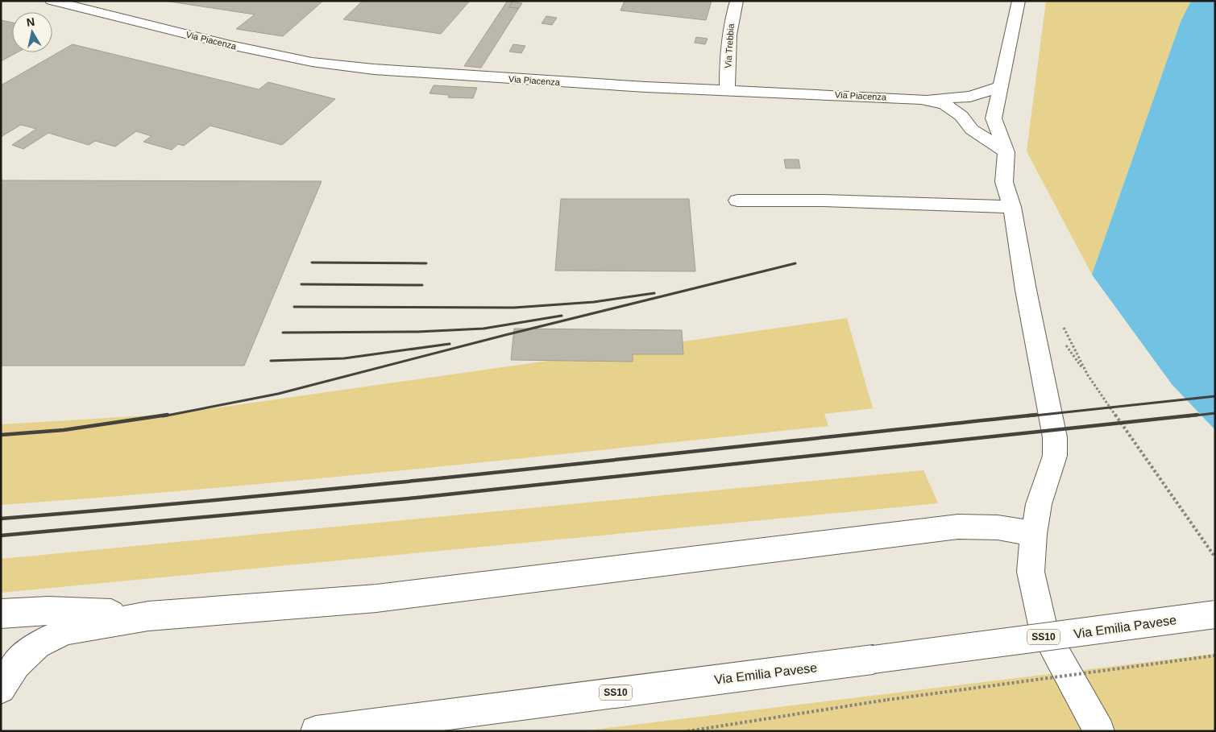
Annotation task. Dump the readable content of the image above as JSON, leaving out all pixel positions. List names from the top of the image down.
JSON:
{
  "streets": {
    "street": [
      "Via Piacenza",
      "Via Trebbia",
      "Via Emilia Pavese",
      "SS10"
    ]
  },
  "crossings": [
    ["Via Piacenza", "Via Trebbia"]
  ],
  "north": "top"
}
